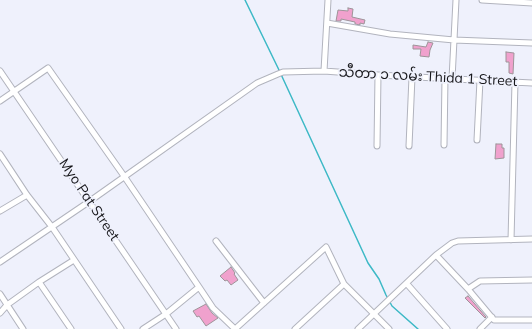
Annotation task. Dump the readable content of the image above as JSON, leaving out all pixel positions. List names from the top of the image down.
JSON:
{
  "streets": {
    "street": ["သီတာ ၁ လမ်း Thida 1 Street", "Myo Pat Street"]
  }
}
